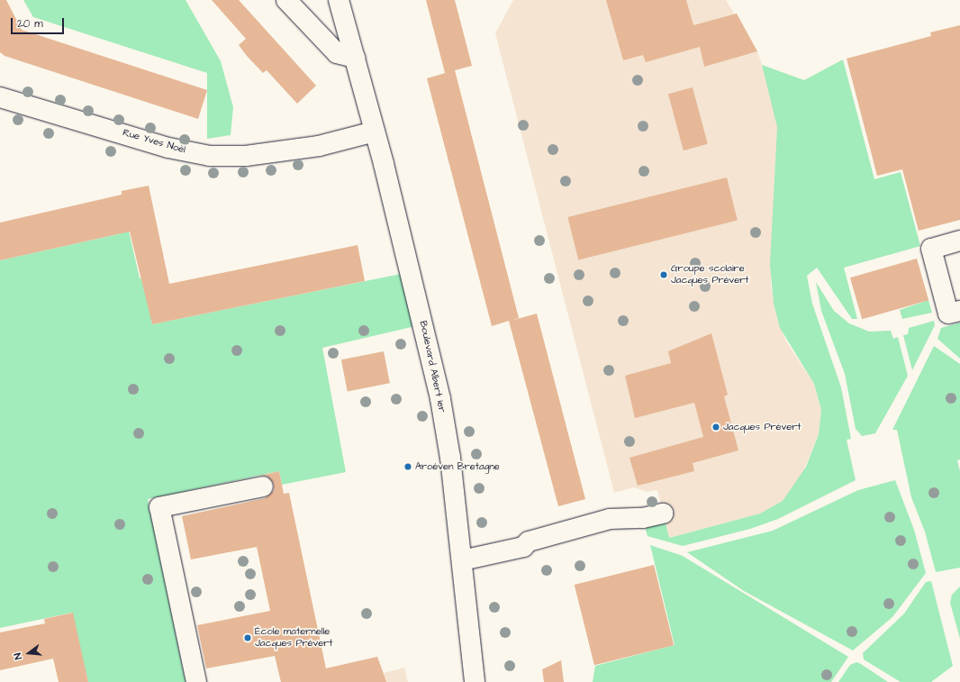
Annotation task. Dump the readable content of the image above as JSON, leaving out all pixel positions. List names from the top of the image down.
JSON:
{
  "streets": {
    "street": ["Rue Yves Noël", "Boulevard Albert 1er"]
  },
  "crossings": [
    ["Rue Yves Noël", "Boulevard Albert 1er"]
  ],
  "places": [
    "Groupe scolaire Jacques Prévert",
    "Jacques Prévert",
    "Aroéven Bretagne",
    "École maternelle Jacques Prévert"
  ],
  "scale_bar": "20 m",
  "north": "left"
}
